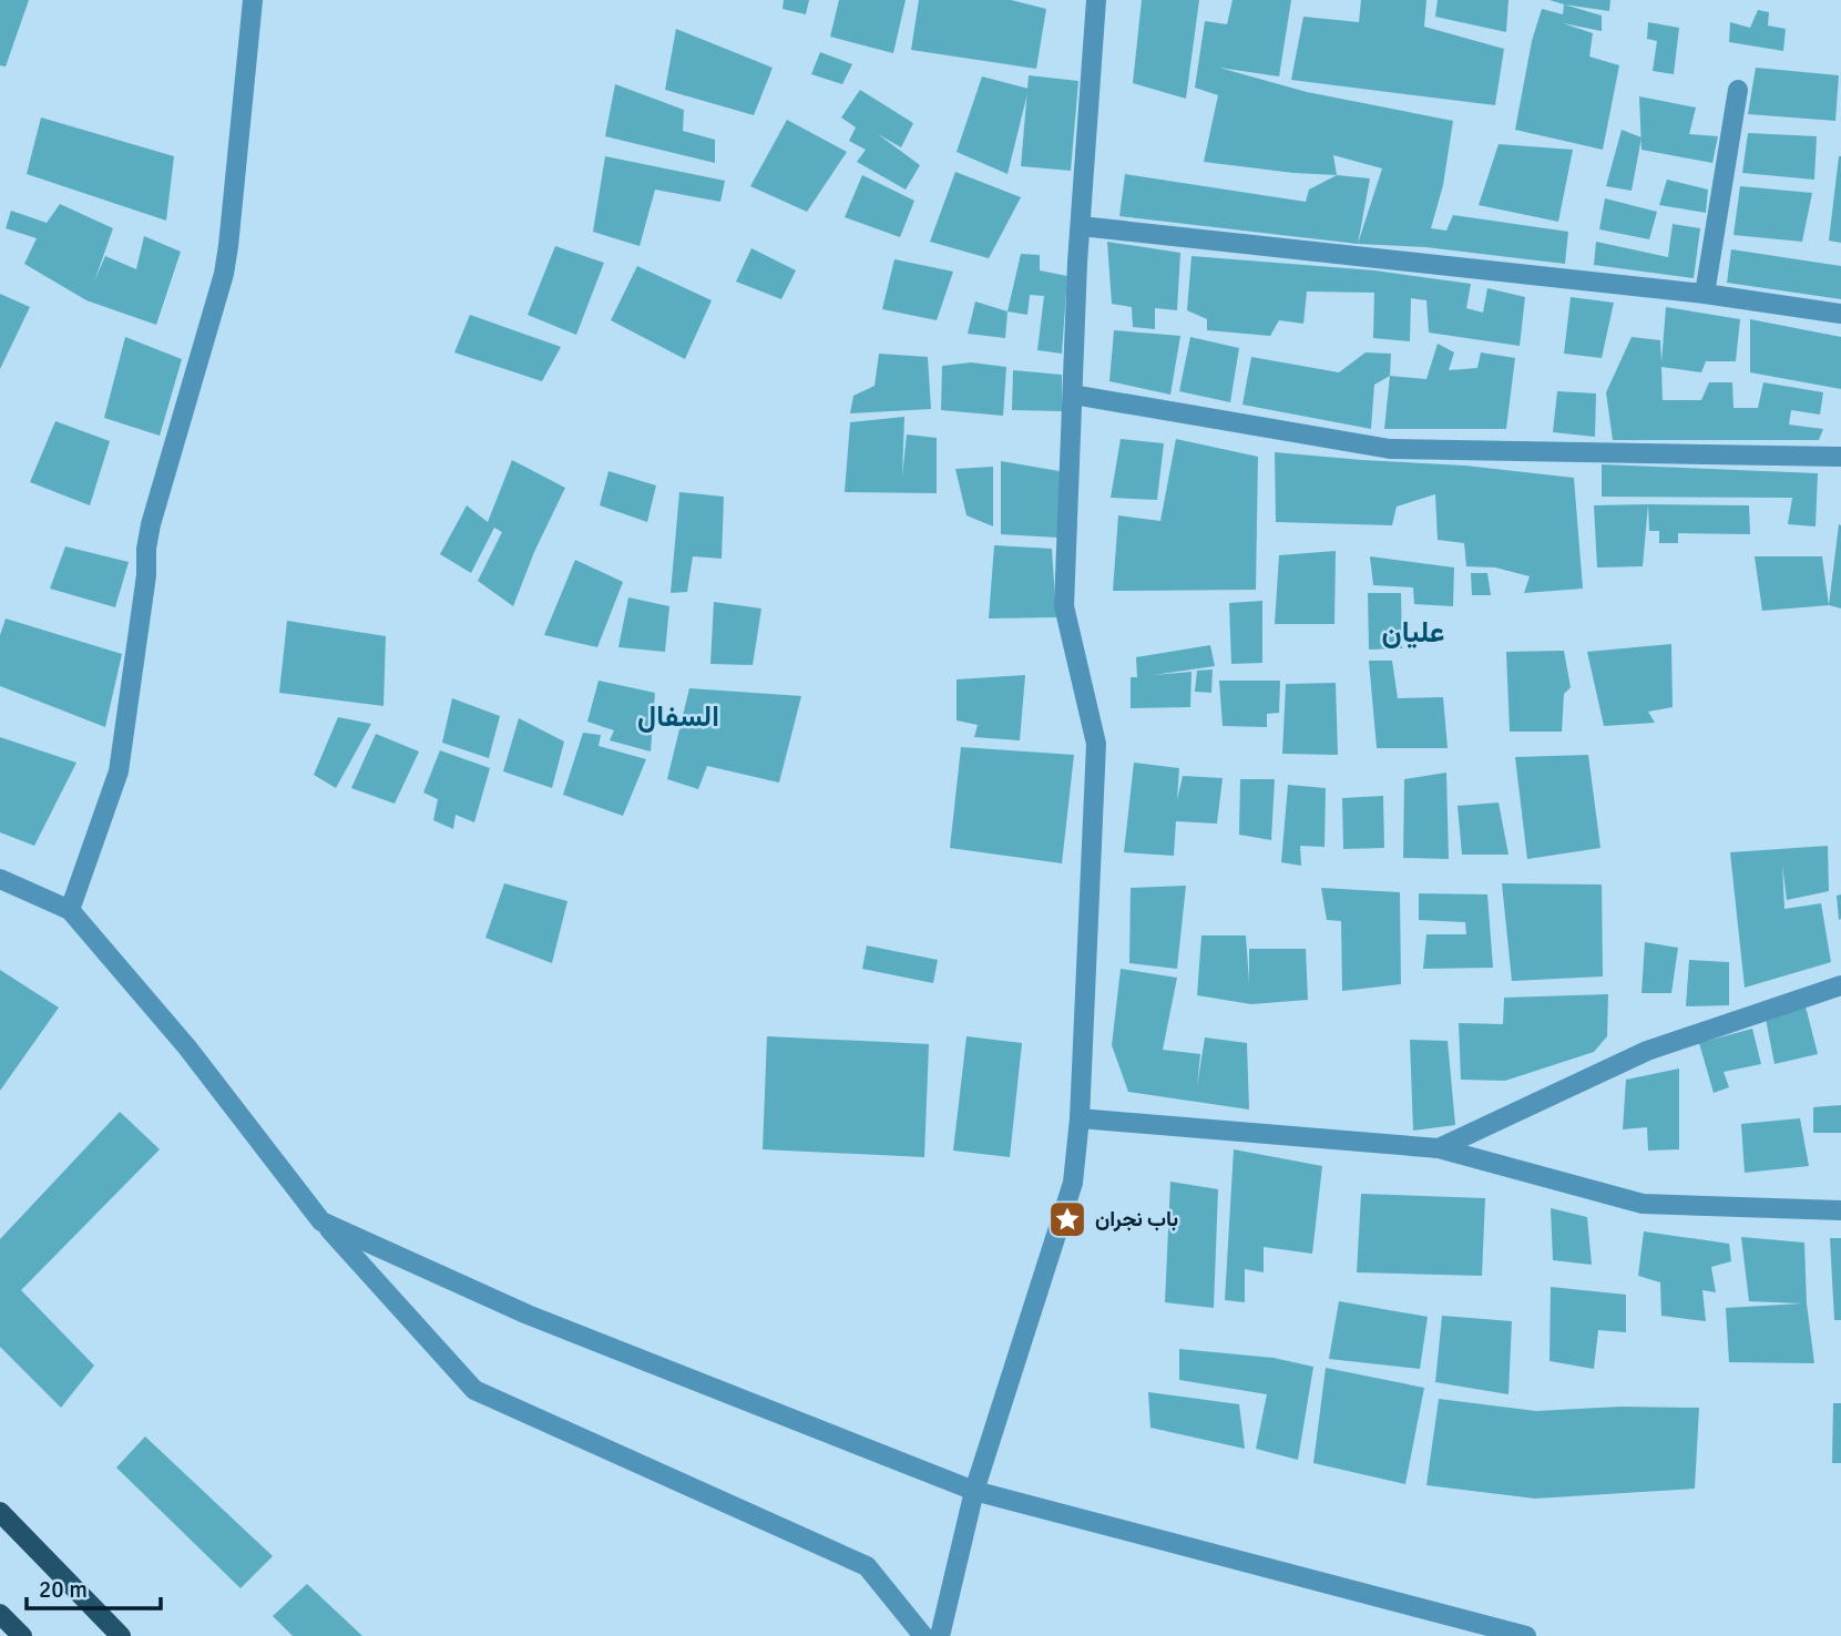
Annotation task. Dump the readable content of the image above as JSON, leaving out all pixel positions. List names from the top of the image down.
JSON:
{
  "districts": ["عليان", "السفال"],
  "places": {
    "place": ["باب نجران"]
  },
  "scale_bar": "20 m"
}
